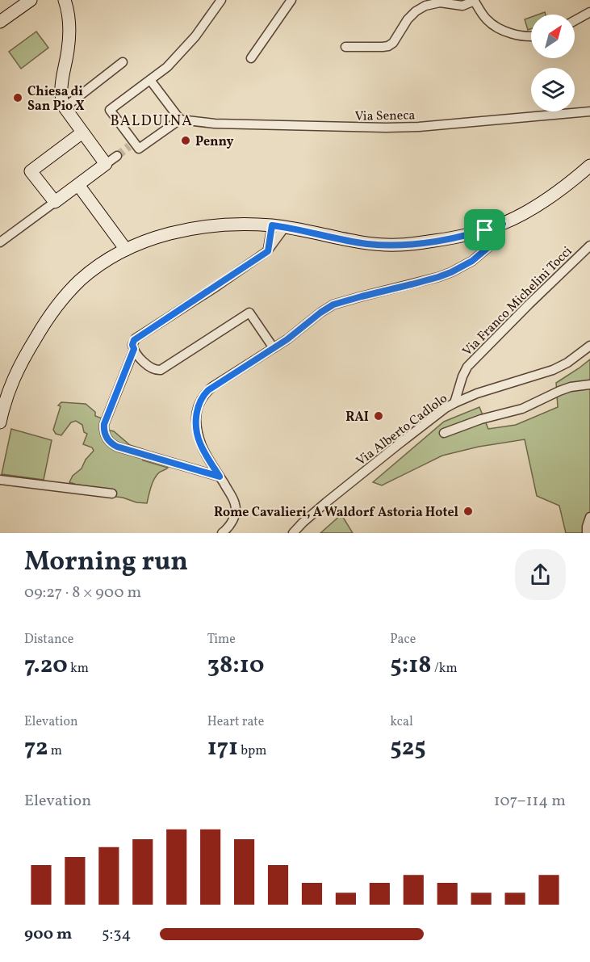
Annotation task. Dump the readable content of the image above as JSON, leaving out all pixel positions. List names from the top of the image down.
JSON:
{
  "streets": {
    "street": ["Via Seneca", "Via Franco Michelini Tocci", "Via Alberto Cadlolo"]
  },
  "crossings": [
    ["Via Franco Michelini Tocci", "Via Alberto Cadlolo"]
  ],
  "districts": ["BALDUINA"],
  "places": [
    "Chiesa di San Pio X",
    "Penny",
    "RAI",
    "Rome Cavalieri, A Waldorf Astoria Hotel"
  ],
  "north": "top right",
  "page": {
    "heading": ["Morning run", "09:27 · 8 × 900 m"],
    "stats": [
      ["Distance", "7.20 km"],
      ["Time", "38:10"],
      ["Pace", "5:18 /km"],
      ["Elevation", "72 m"],
      ["Heart rate", "171 bpm"],
      ["kcal", "525"]
    ],
    "chart": ["Elevation", "107–114 m"],
    "list": [
      {
        "name": "900 m",
        "note": "5:34"
      }
    ]
  }
}
